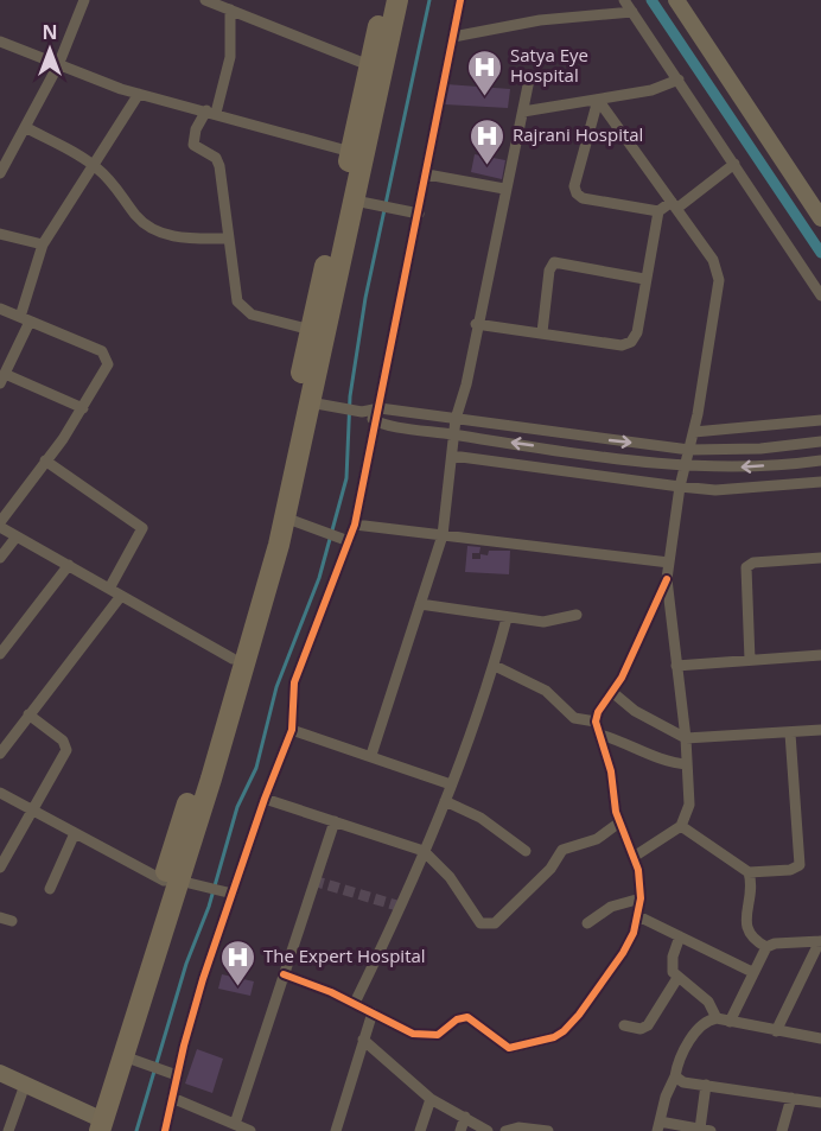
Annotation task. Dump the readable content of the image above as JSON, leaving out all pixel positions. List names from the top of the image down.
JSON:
{
  "places": {
    "hospital": ["Satya Eye Hospital", "Rajrani Hospital", "The Expert Hospital"]
  },
  "north": "top"
}
